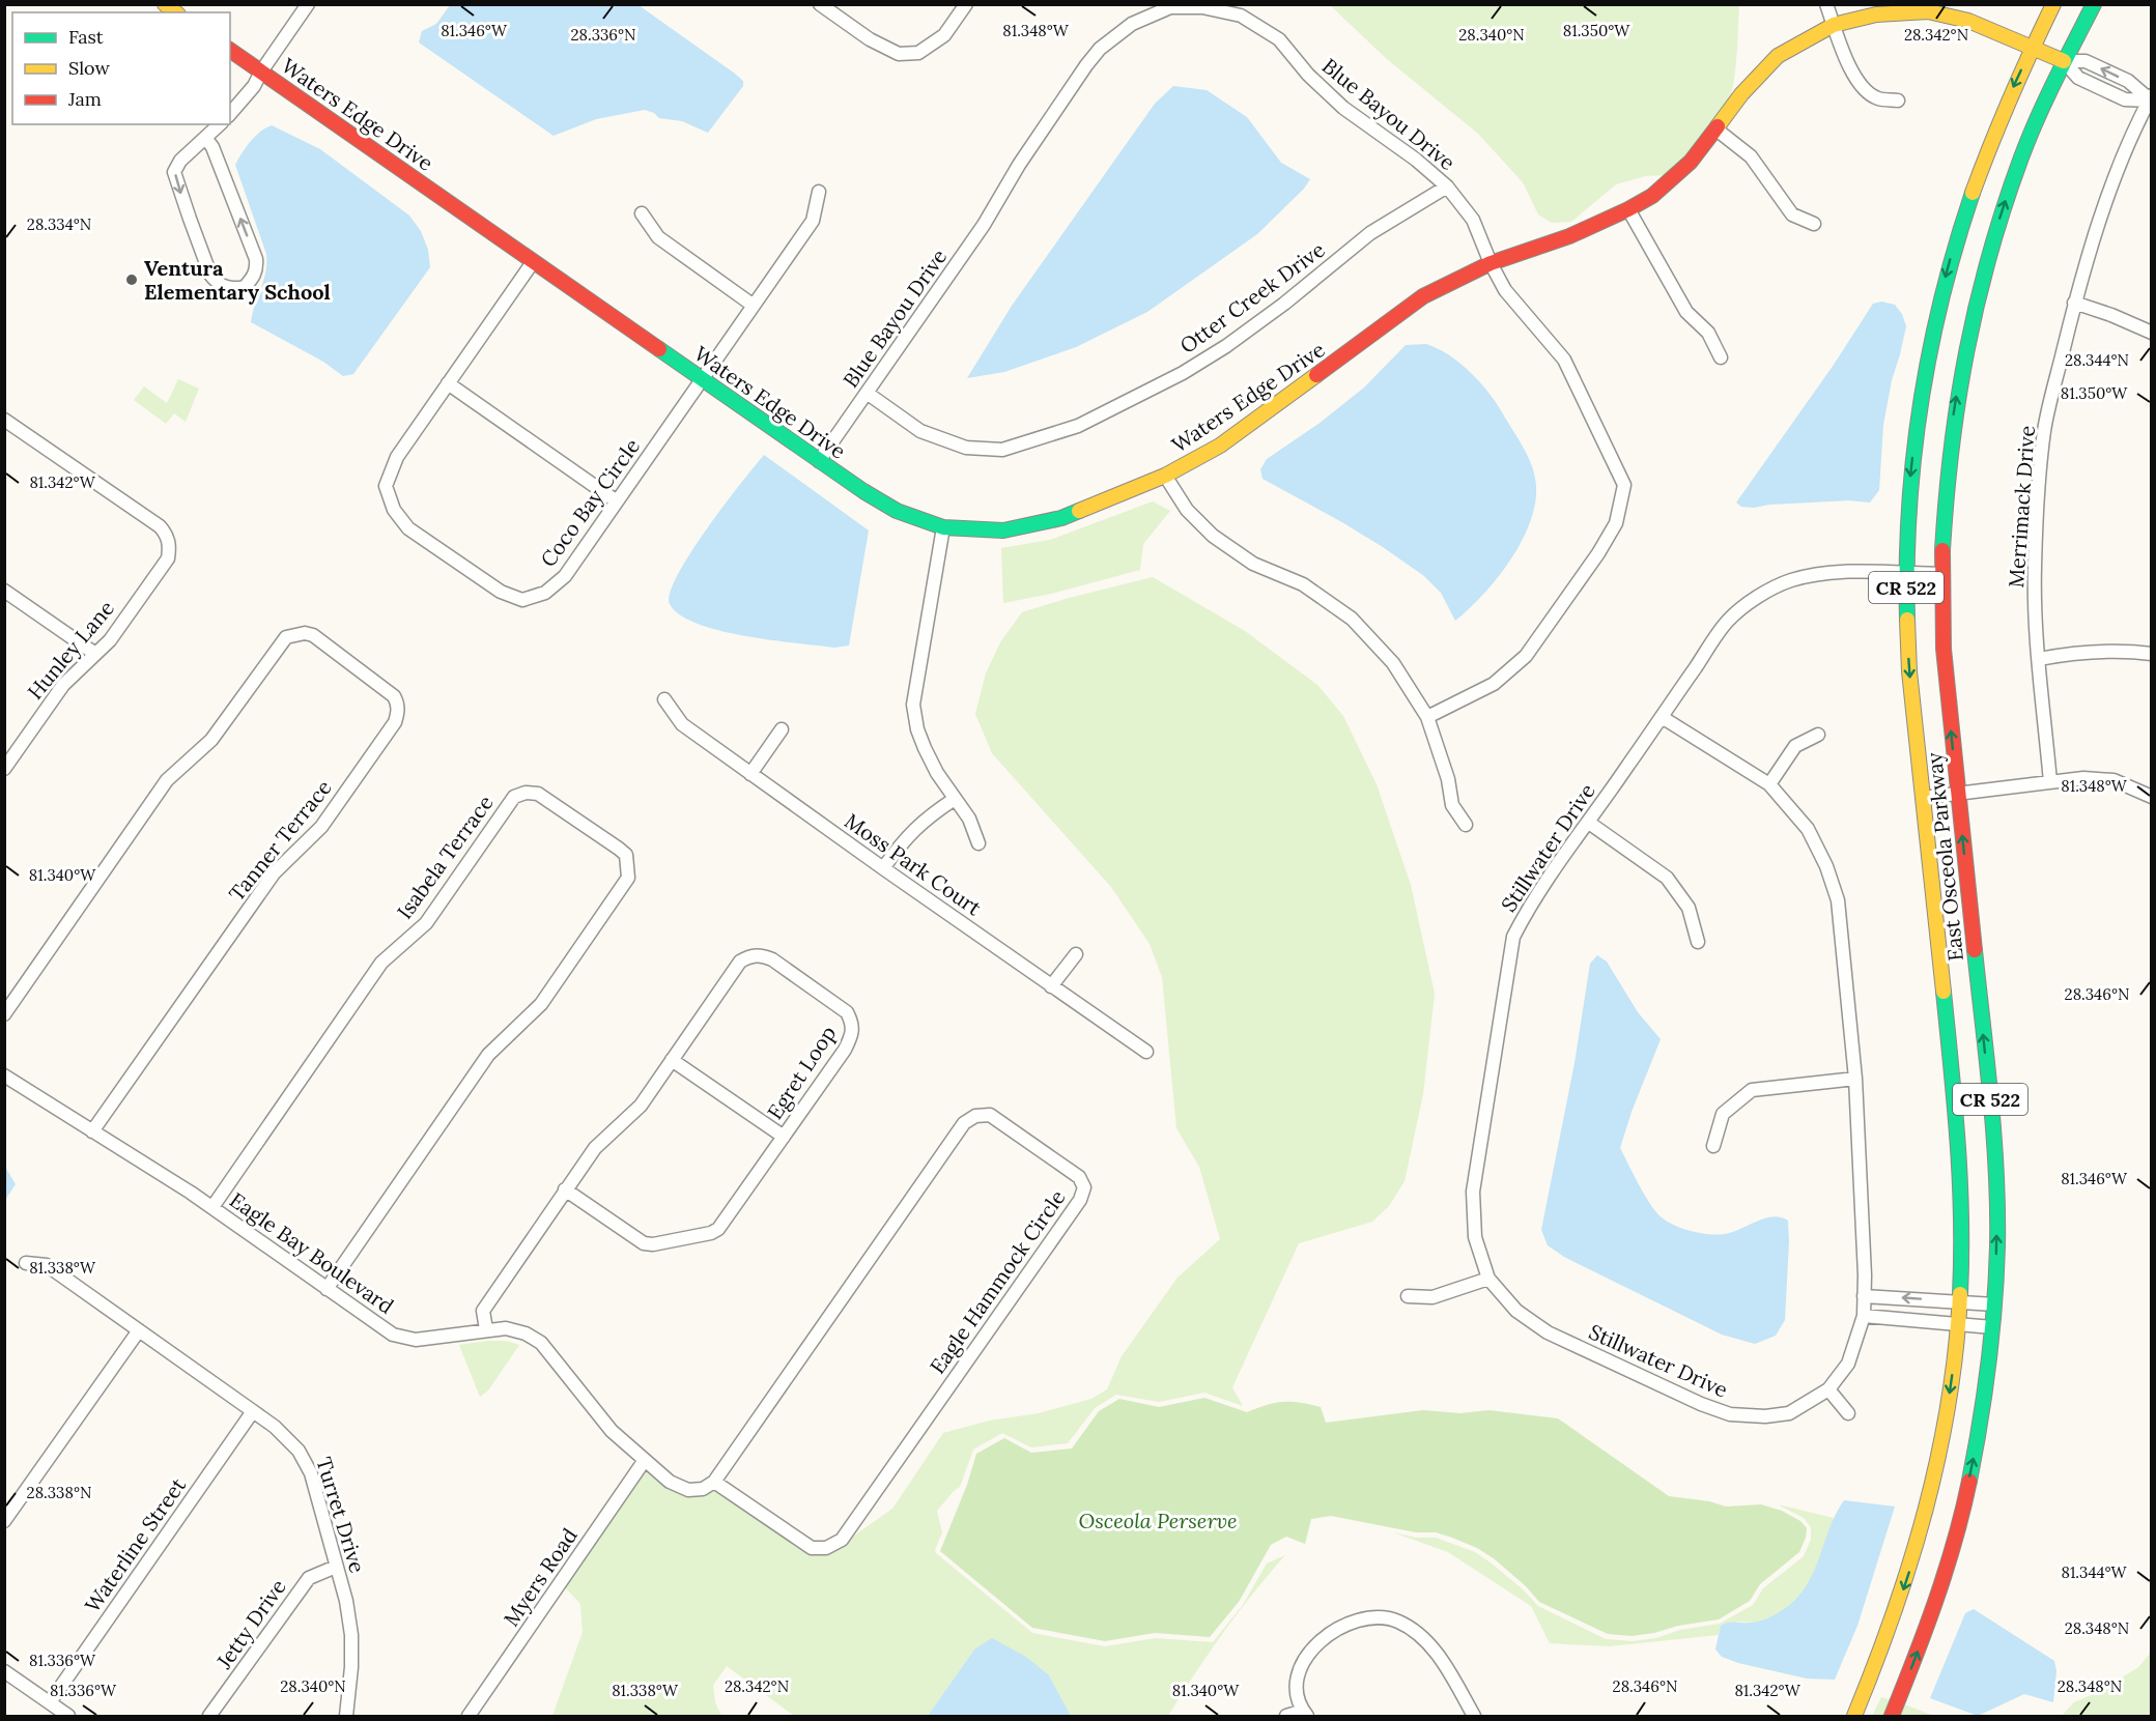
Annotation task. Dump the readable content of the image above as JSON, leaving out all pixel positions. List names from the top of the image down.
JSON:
{
  "streets": {
    "main road": ["Waters Edge Drive", "CR 522", "East Osceola Parkway"],
    "street": [
      "Blue Bayou Drive",
      "Otter Creek Drive",
      "Coco Bay Circle",
      "Merrimack Drive",
      "Hunley Lane",
      "Tanner Terrace",
      "Stillwater Drive",
      "Isabela Terrace",
      "Moss Park Court",
      "Egret Loop",
      "Eagle Bay Boulevard",
      "Eagle Hammock Circle",
      "Turret Drive",
      "Waterline Street",
      "Myers Road",
      "Jetty Drive"
    ]
  },
  "crossings": [
    ["Waters Edge Drive", "Blue Bayou Drive"],
    ["Waters Edge Drive", "Coco Bay Circle"],
    ["Waters Edge Drive", "Merrimack Drive"],
    ["Waters Edge Drive", "East Osceola Parkway"],
    ["Blue Bayou Drive", "Otter Creek Drive"],
    ["Tanner Terrace", "Eagle Bay Boulevard"],
    ["Stillwater Drive", "East Osceola Parkway"],
    ["Isabela Terrace", "Eagle Bay Boulevard"],
    ["Egret Loop", "Eagle Bay Boulevard"],
    ["Eagle Bay Boulevard", "Myers Road"],
    ["Turret Drive", "Waterline Street"],
    ["Turret Drive", "Jetty Drive"]
  ],
  "parks": ["Osceola Perserve"],
  "places": ["Ventura Elementary School"],
  "legend": ["Fast", "Slow", "Jam"],
  "coordinates": [
    "81.346°W",
    "81.348°W",
    "81.350°W",
    "28.336°N",
    "28.340°N",
    "28.342°N",
    "28.334°N",
    "28.344°N",
    "81.342°W",
    "81.340°W",
    "28.346°N",
    "81.338°W",
    "28.338°N",
    "81.344°W",
    "28.348°N",
    "81.336°W"
  ]
}
